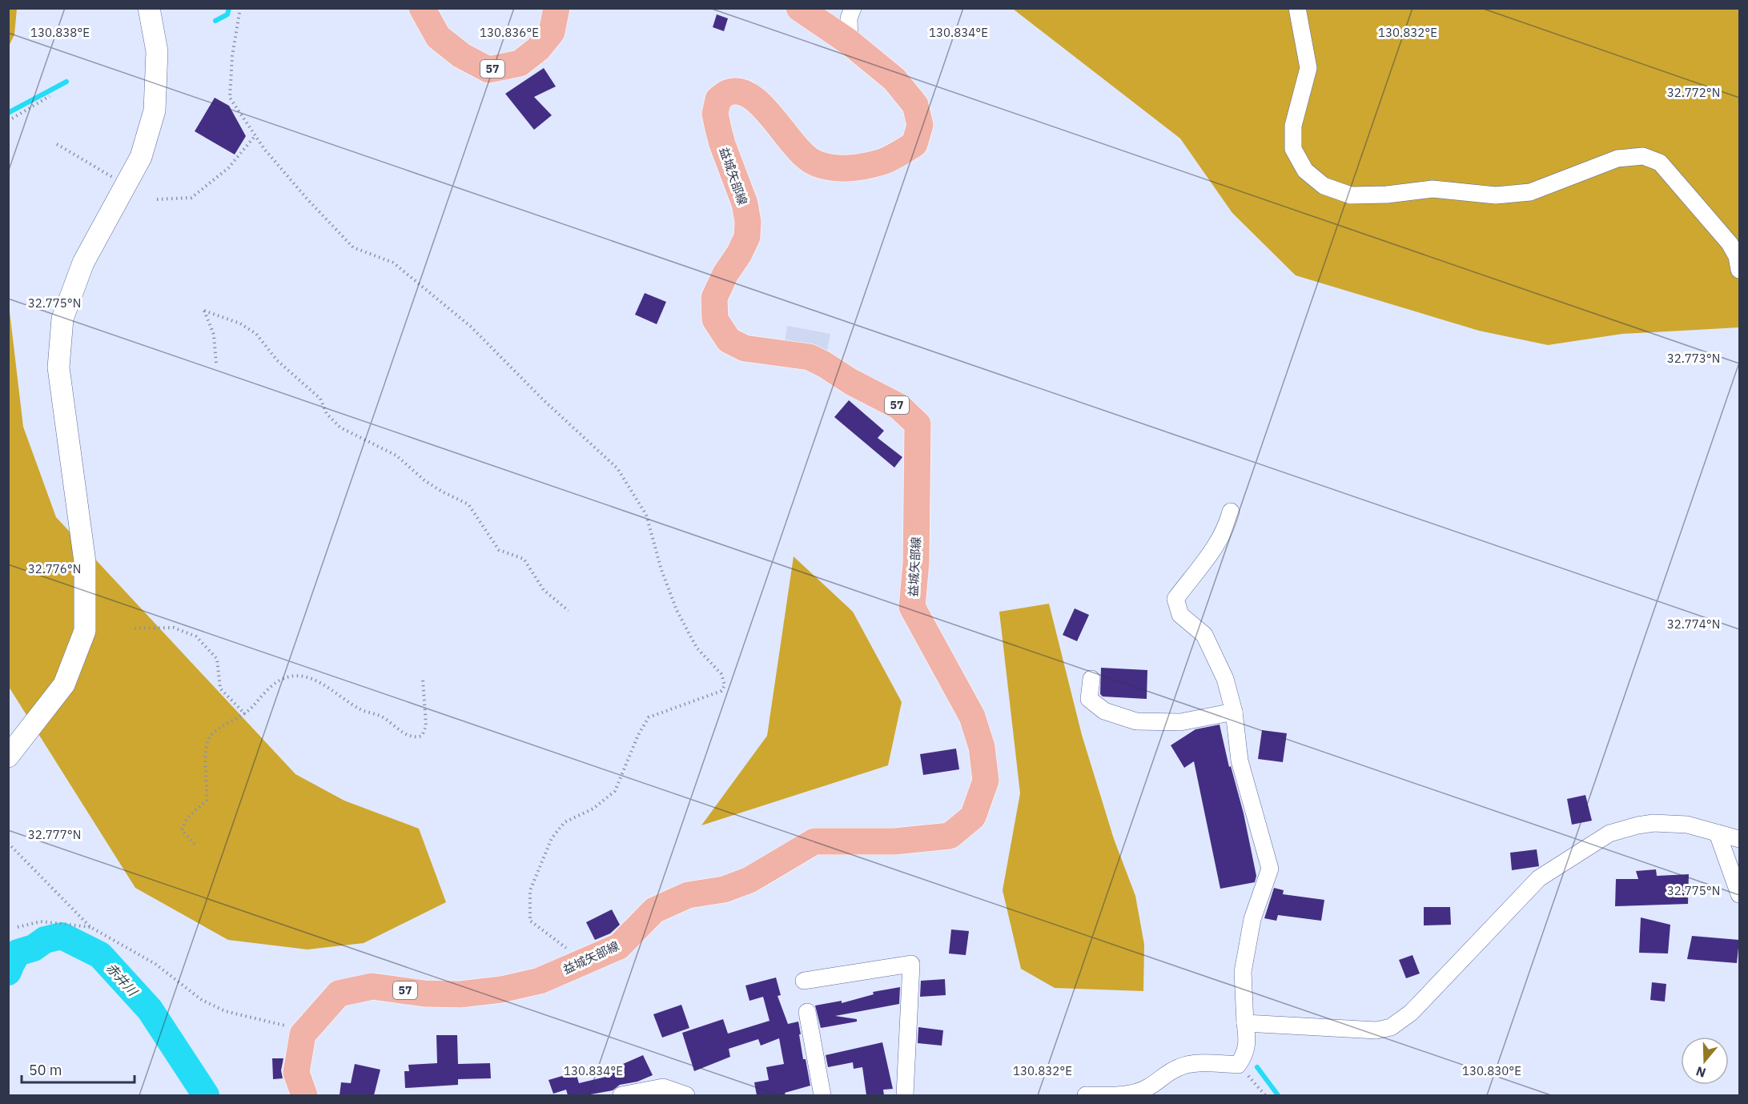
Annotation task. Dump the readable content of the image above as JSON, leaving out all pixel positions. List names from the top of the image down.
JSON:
{
  "streets": {
    "main road": ["57", "益城矢部線"]
  },
  "water": ["赤井川"],
  "scale_bar": "50 m",
  "north": "bottom",
  "coordinates": [
    "130.836°E",
    "130.834°E",
    "130.832°E",
    "130.838°E",
    "32.772°N",
    "32.775°N",
    "32.773°N",
    "32.776°N",
    "32.774°N",
    "32.777°N",
    "130.830°E"
  ]
}
